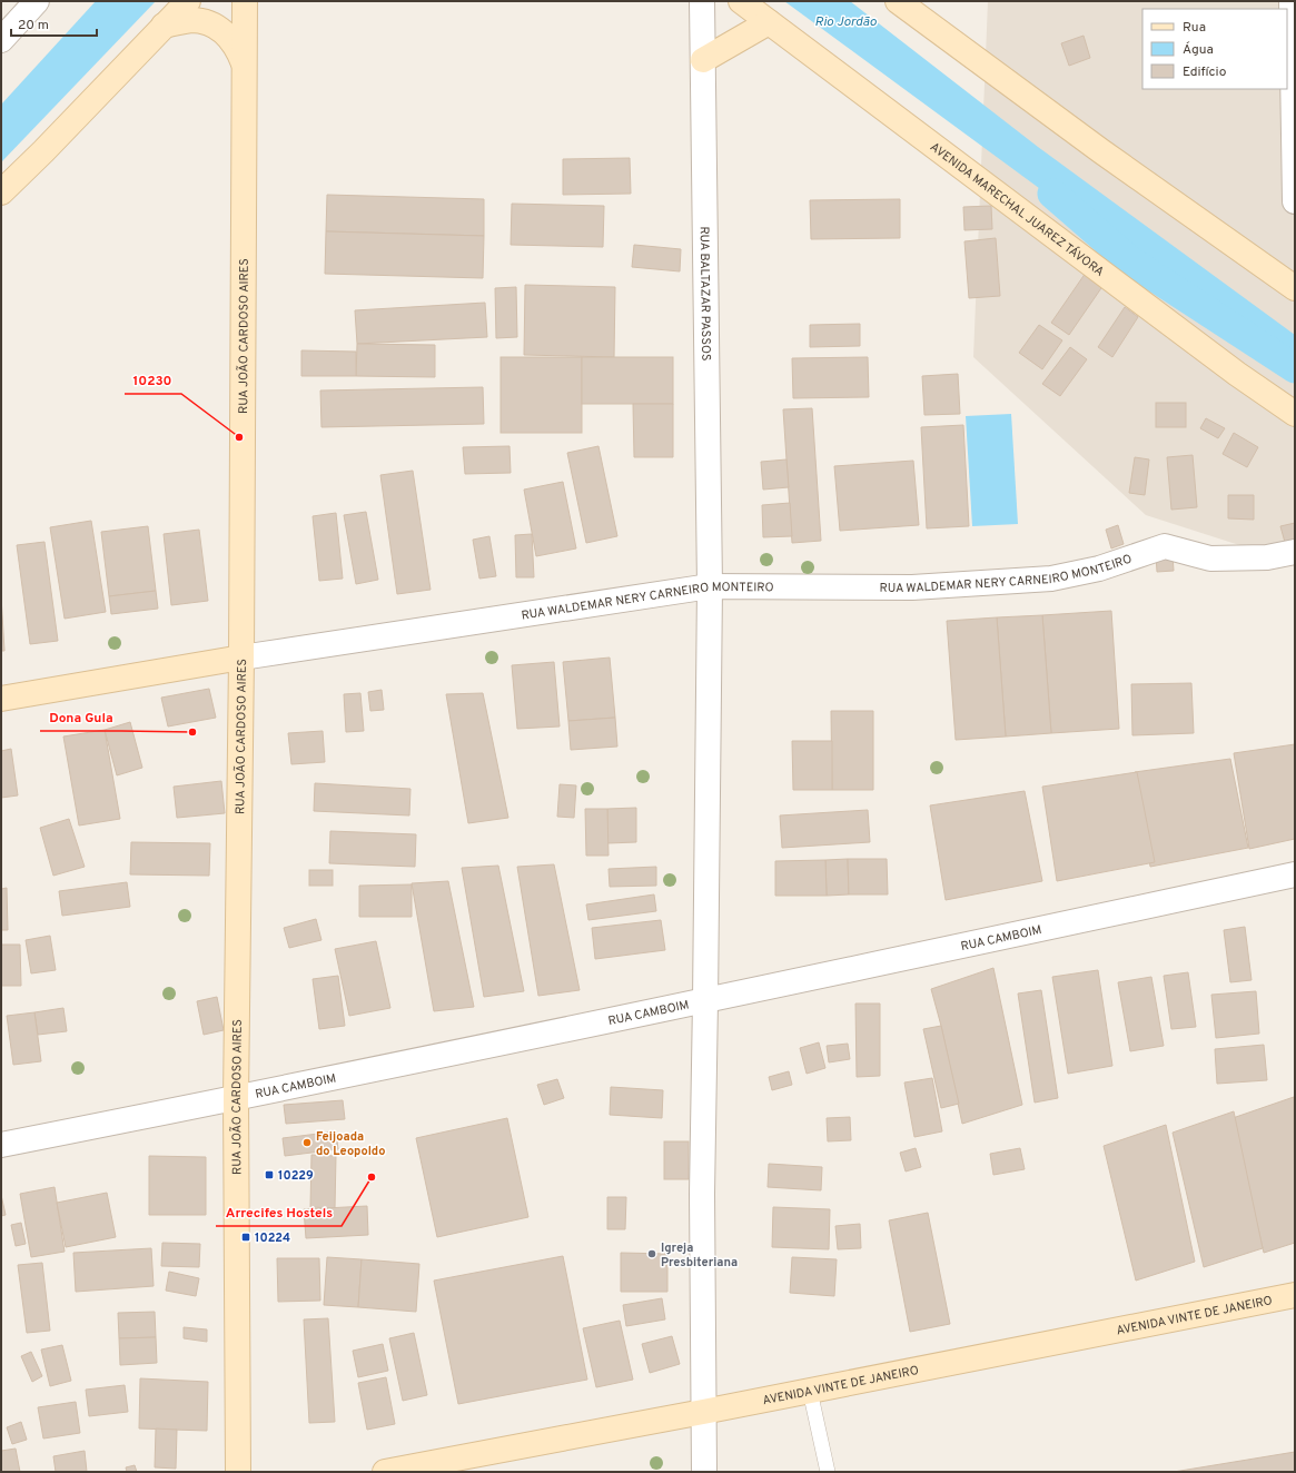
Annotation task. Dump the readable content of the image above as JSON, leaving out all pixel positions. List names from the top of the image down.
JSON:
{
  "streets": {
    "street": [
      "AVENIDA MARECHAL JUAREZ TÁVORA",
      "RUA BALTAZAR PASSOS",
      "RUA JOÃO CARDOSO AIRES",
      "RUA WALDEMAR NERY CARNEIRO MONTEIRO",
      "RUA CAMBOIM",
      "AVENIDA VINTE DE JANEIRO"
    ]
  },
  "crossings": [
    ["RUA BALTAZAR PASSOS", "RUA WALDEMAR NERY CARNEIRO MONTEIRO"],
    ["RUA BALTAZAR PASSOS", "RUA CAMBOIM"],
    ["RUA BALTAZAR PASSOS", "AVENIDA VINTE DE JANEIRO"],
    ["RUA JOÃO CARDOSO AIRES", "RUA WALDEMAR NERY CARNEIRO MONTEIRO"],
    ["RUA JOÃO CARDOSO AIRES", "RUA CAMBOIM"]
  ],
  "water": ["Rio Jordão"],
  "places": {
    "other": [
      "10230",
      "Dona Gula",
      "Feijoada do Leopoldo",
      "Arrecifes Hostels",
      "Igreja Presbiteriana"
    ],
    "transit": ["10229", "10224"]
  },
  "legend": ["Rua", "Água", "Edifício"],
  "scale_bar": "20 m"
}
